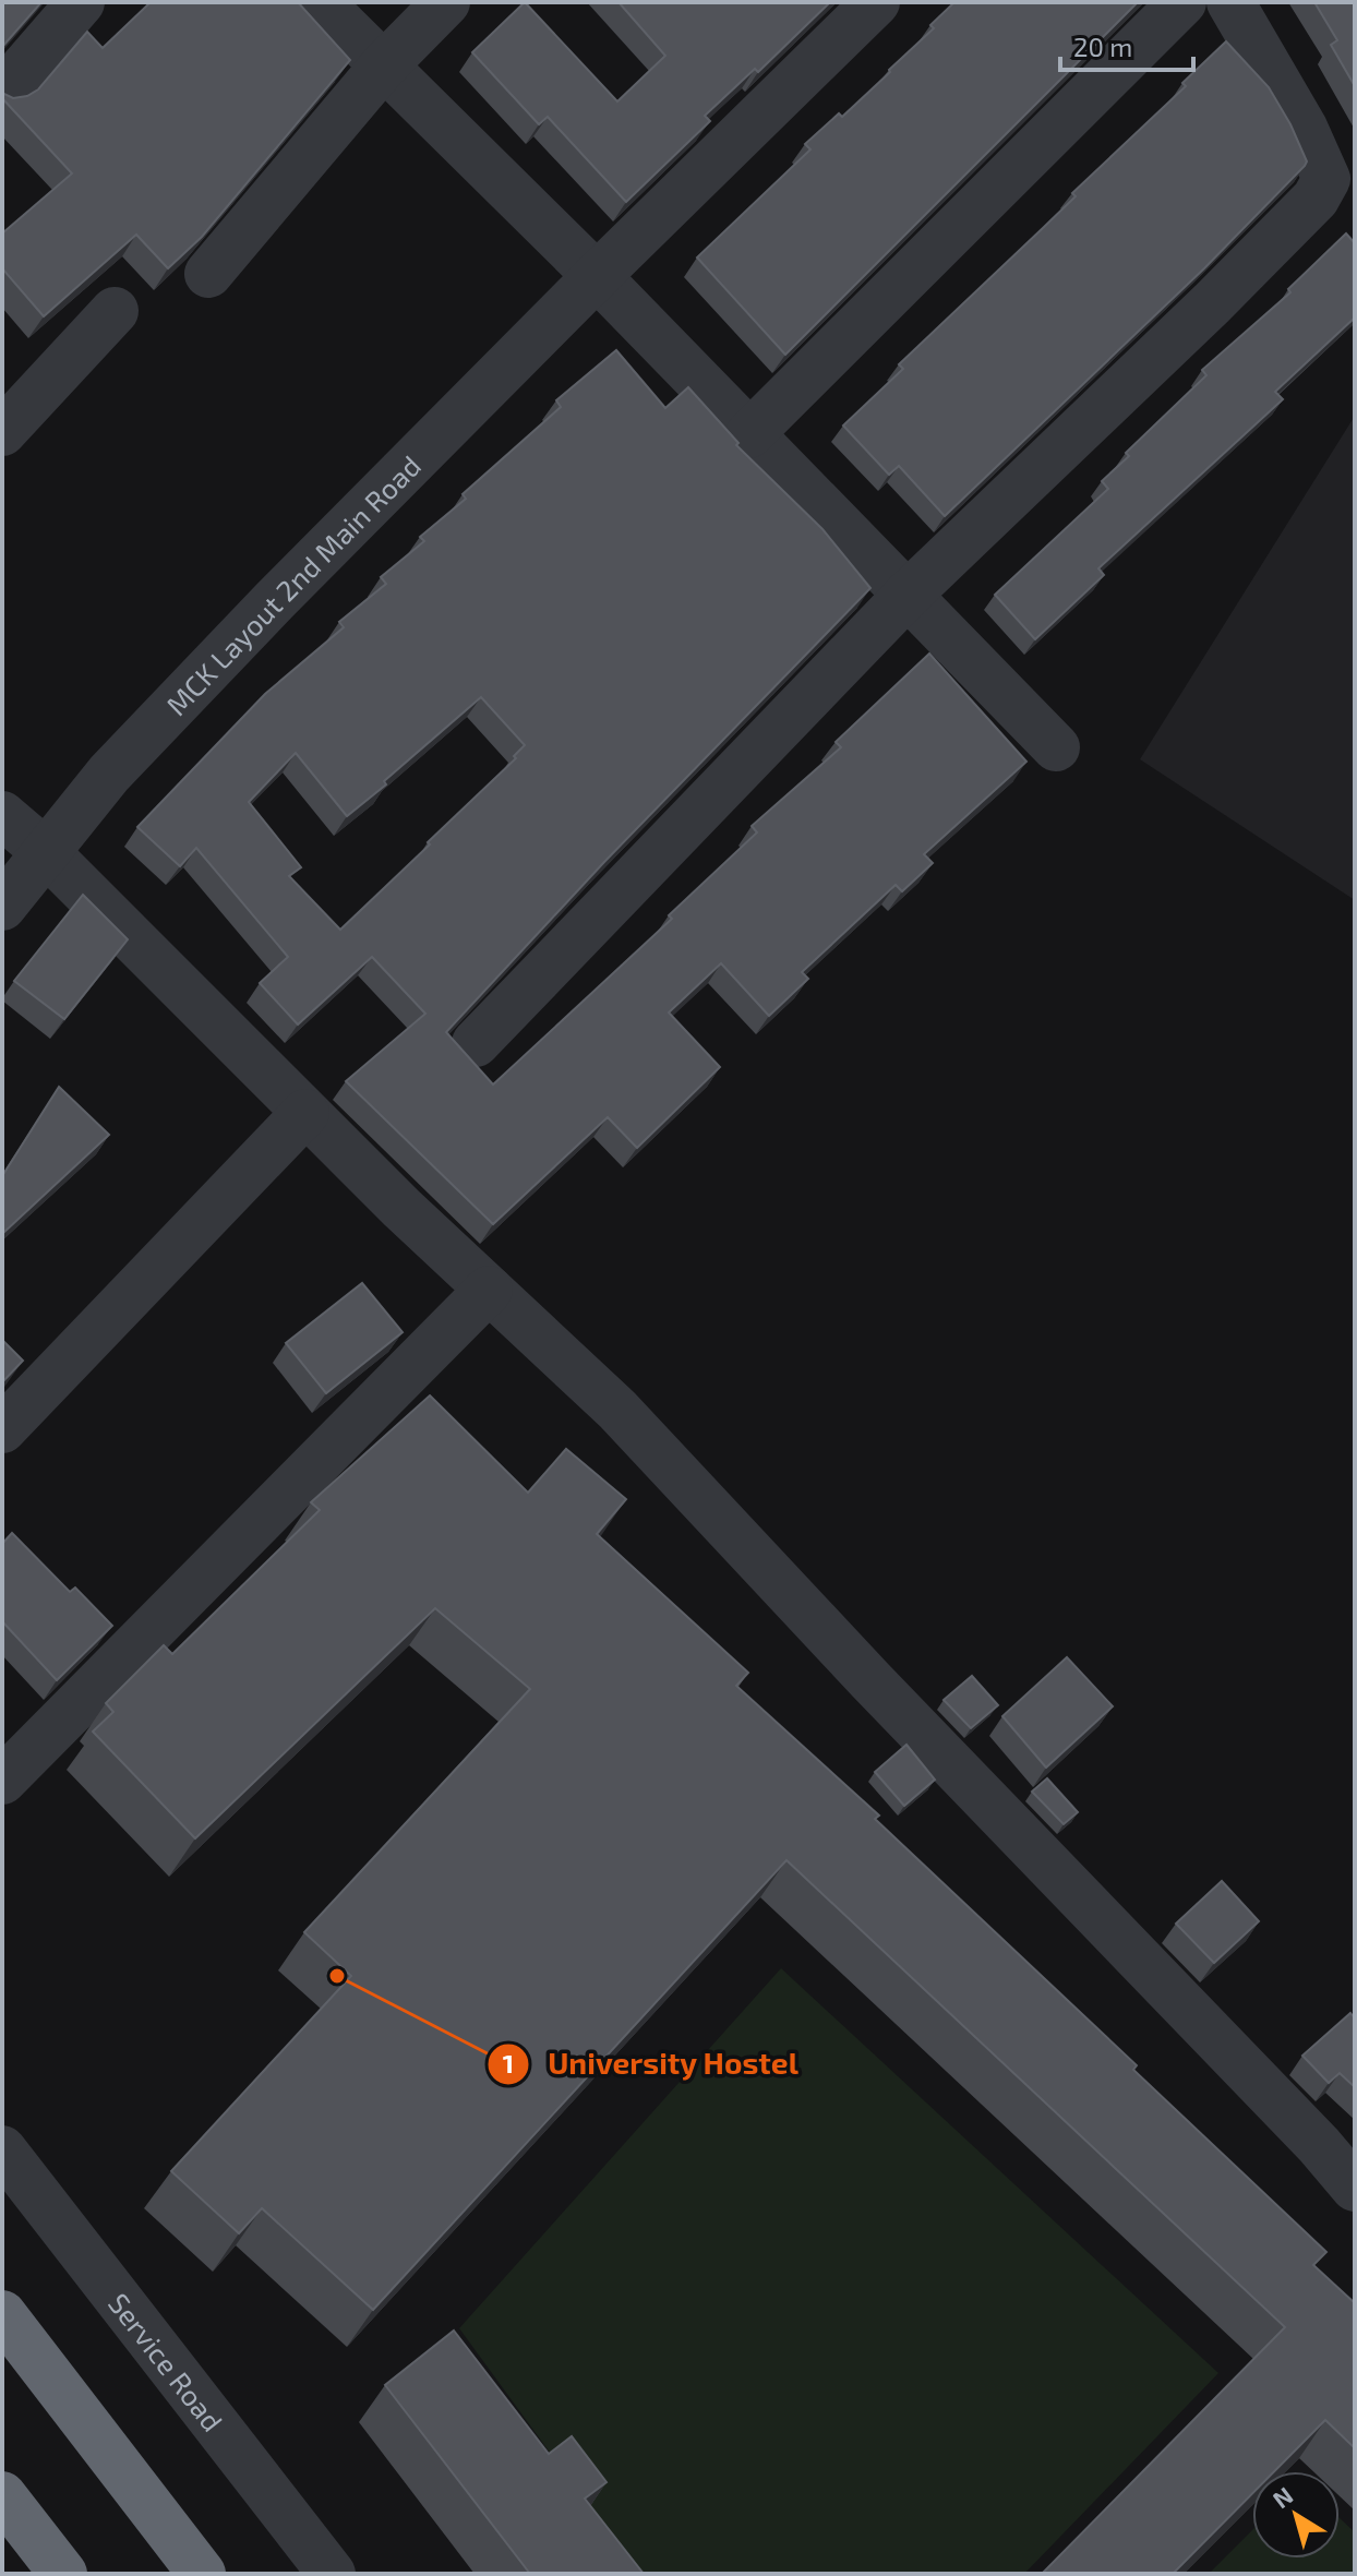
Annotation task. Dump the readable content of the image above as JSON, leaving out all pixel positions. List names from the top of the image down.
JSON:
{
  "streets": {
    "street": ["MCK Layout 2nd Main Road", "Service Road"]
  },
  "places": ["University Hostel"],
  "scale_bar": "20 m",
  "north": "top left"
}
